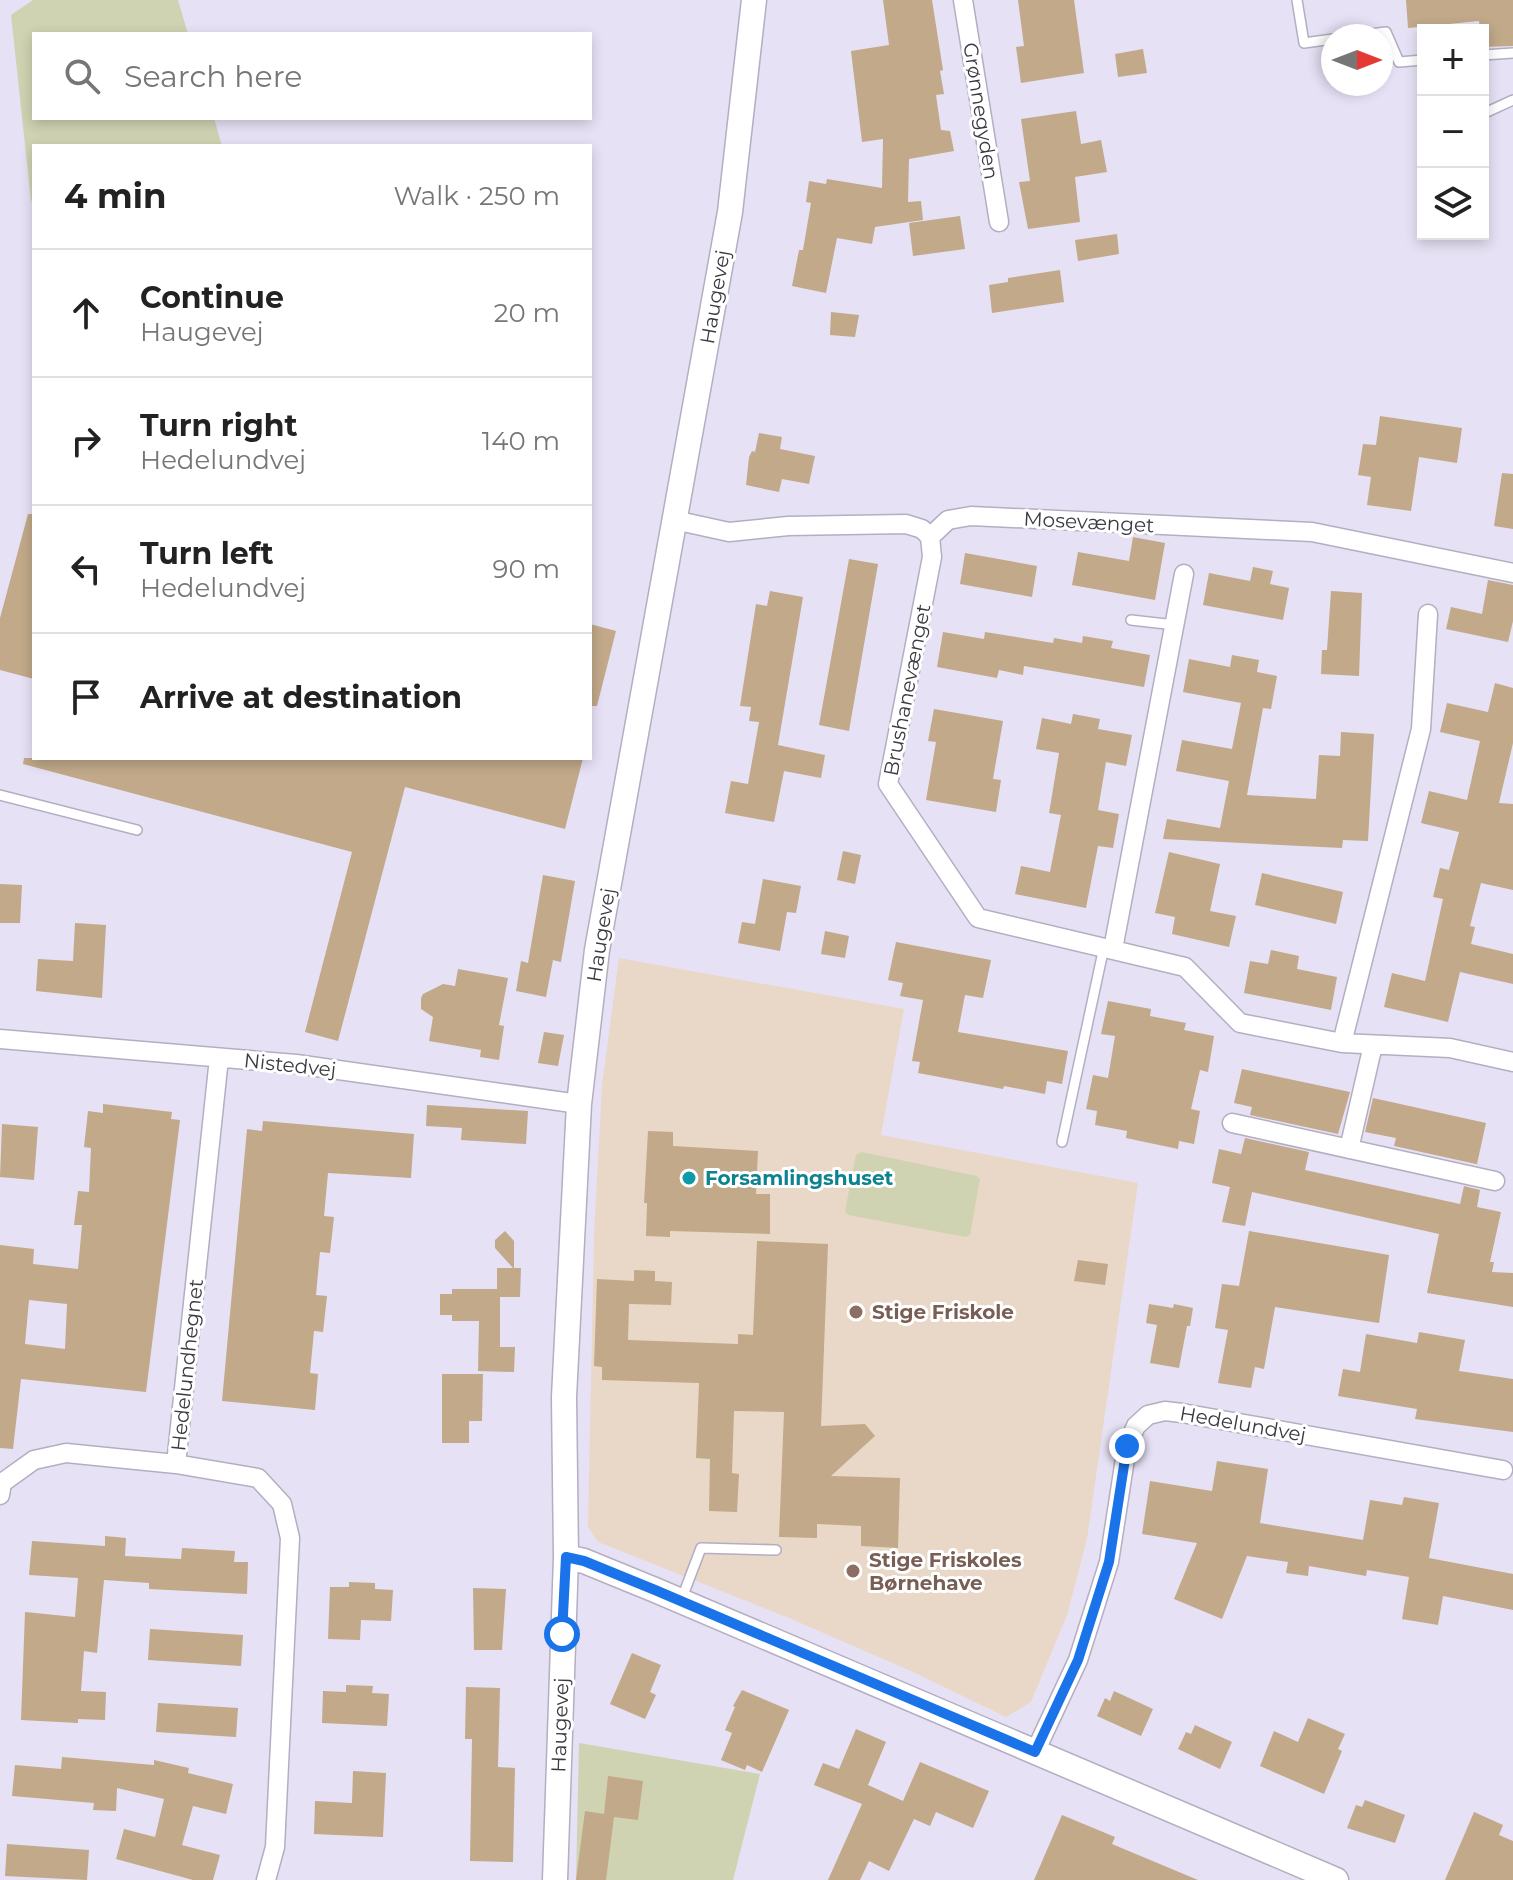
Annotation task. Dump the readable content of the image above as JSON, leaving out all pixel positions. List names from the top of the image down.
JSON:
{
  "streets": {
    "street": [
      "Grønnegyden",
      "Haugevej",
      "Mosevænget",
      "Brushanevænget",
      "Nistedvej",
      "Hedelundhegnet",
      "Hedelundvej"
    ]
  },
  "crossings": [
    ["Haugevej", "Nistedvej"],
    ["Mosevænget", "Brushanevænget"],
    ["Nistedvej", "Hedelundhegnet"]
  ],
  "places": ["Forsamlingshuset", "Stige Friskole", "Stige Friskoles Børnehave"],
  "north": "right",
  "page": {
    "map_buttons": ["+", "−"],
    "search": "Search here",
    "heading": ["4 min", "Walk · 250 m"],
    "list": [
      ["Continue", "Haugevej", "20 m"],
      ["Turn right", "Hedelundvej", "140 m"],
      ["Turn left", "Hedelundvej", "90 m"],
      "Arrive at destination"
    ]
  }
}
